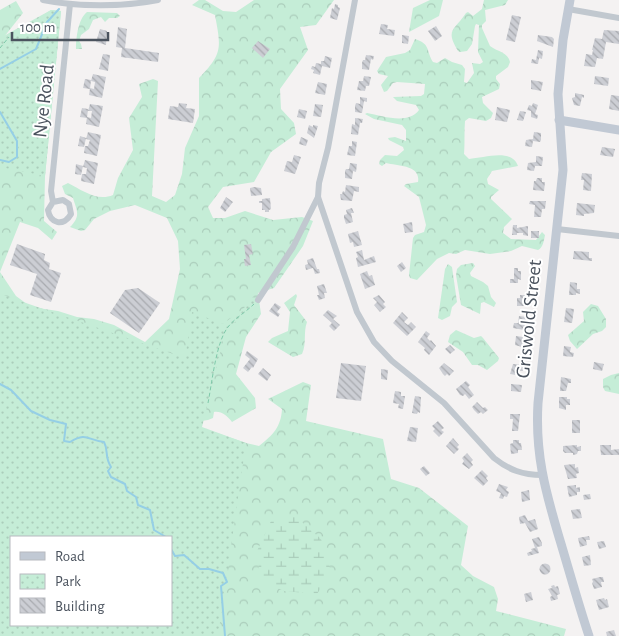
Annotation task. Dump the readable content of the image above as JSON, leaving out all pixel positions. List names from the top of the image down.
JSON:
{
  "streets": {
    "main road": ["Griswold Street"],
    "street": ["Nye Road"]
  },
  "legend": ["Road", "Park", "Building"],
  "scale_bar": "100 m"
}
